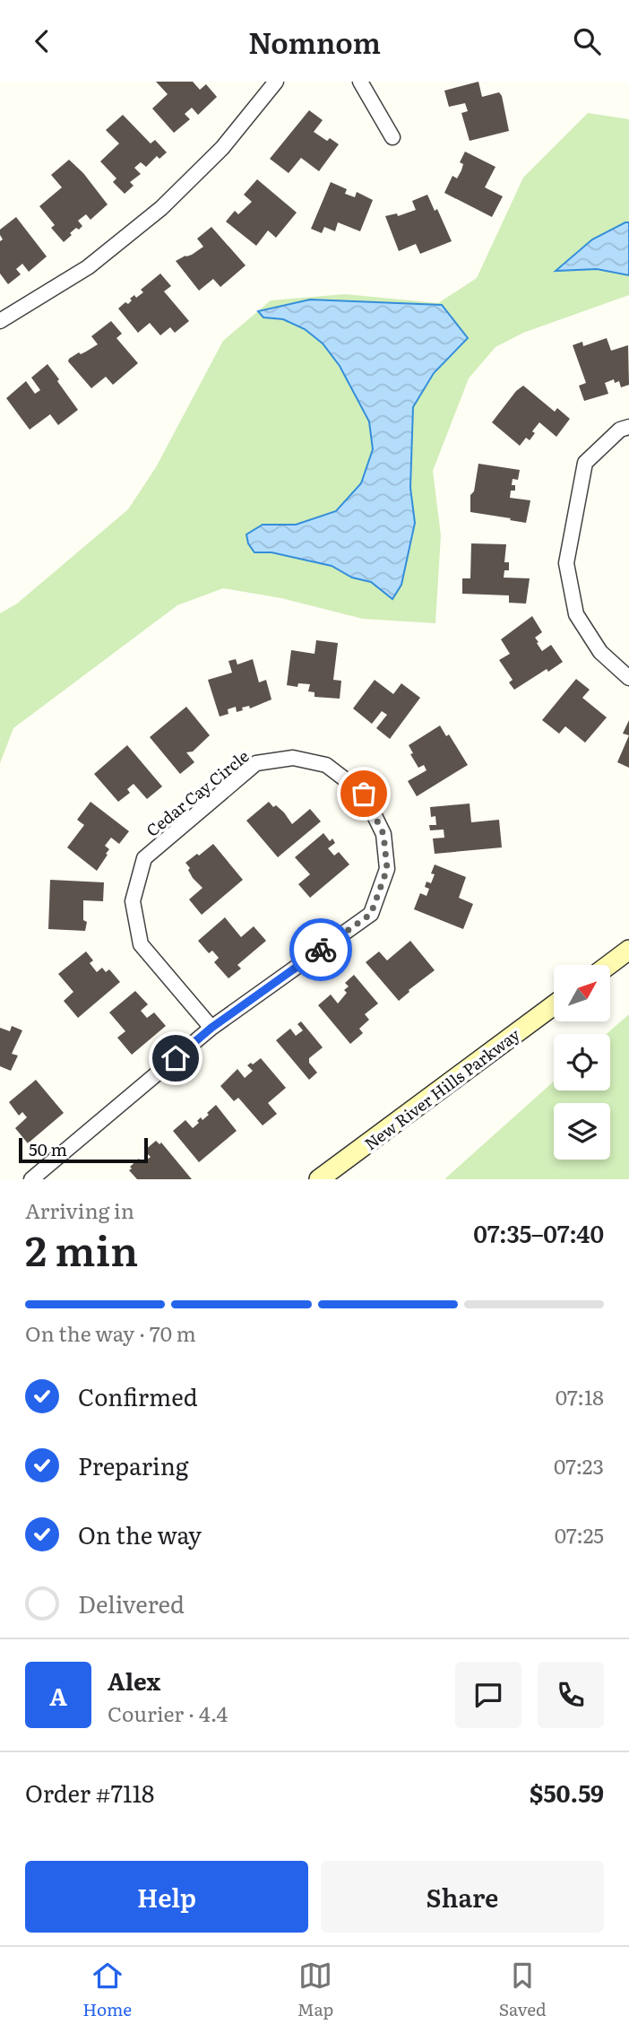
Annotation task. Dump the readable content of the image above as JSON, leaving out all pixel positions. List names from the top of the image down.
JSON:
{
  "streets": {
    "street": ["Cedar Cay Circle", "New River Hills Parkway"]
  },
  "scale_bar": "50 m",
  "north": "top right",
  "page": {
    "header": "Nomnom",
    "scale": "50 m",
    "heading": ["2 min", "Arriving in", "07:35–07:40"],
    "panel": [
      "Alex",
      "Courier · 4.4",
      "Order #7118",
      "$50.59"
    ],
    "bar": "On the way · 70 m",
    "list": [
      ["Confirmed", "07:18"],
      ["Preparing", "07:23"],
      ["On the way", "07:25"],
      "Delivered"
    ],
    "round": "A",
    "buttons": ["Help", "Share"],
    "tabs": ["Home", "Map", "Saved"]
  }
}
